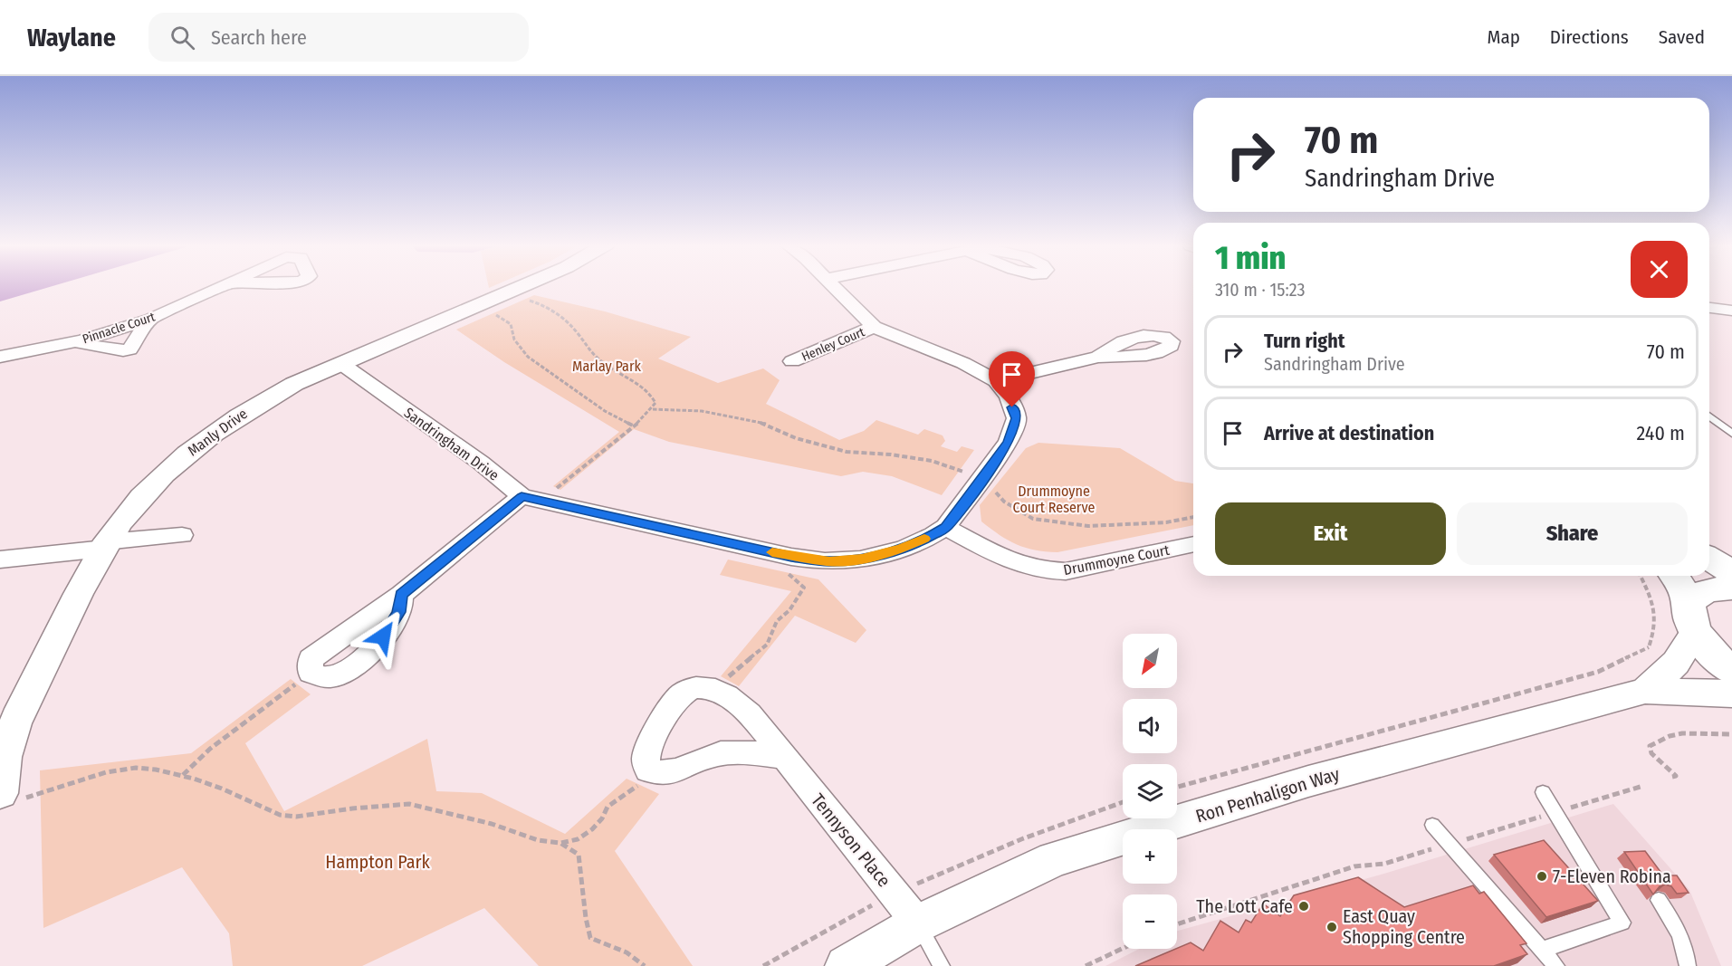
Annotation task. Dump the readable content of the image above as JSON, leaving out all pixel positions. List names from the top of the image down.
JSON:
{
  "streets": {
    "street": [
      "Pinnacle Court",
      "Henley Court",
      "Manly Drive",
      "Sandringham Drive",
      "Drummoyne Court",
      "Ron Penhaligon Way",
      "Tennyson Place"
    ]
  },
  "crossings": [
    ["Henley Court", "Sandringham Drive"],
    ["Manly Drive", "Sandringham Drive"],
    ["Sandringham Drive", "Drummoyne Court"],
    ["Ron Penhaligon Way", "Tennyson Place"]
  ],
  "parks": ["Marlay Park", "Drummoyne Court Reserve", "Hampton Park"],
  "places": ["7-Eleven Robina", "The Lott Cafe", "East Quay Shopping Centre"],
  "north": "bottom left",
  "page": {
    "header": "Waylane",
    "search": "Search here",
    "nav": ["Map", "Directions", "Saved"],
    "turn": ["70 m", "Sandringham Drive"],
    "heading": ["1 min", "310 m · 15:23"],
    "list": [
      {
        "name": "Turn right",
        "note": "Sandringham Drive",
        "value": "70 m"
      },
      {
        "name": "Arrive at destination",
        "value": "240 m"
      }
    ],
    "buttons": ["Exit", "Share"],
    "map_buttons": ["+", "−"]
  }
}
